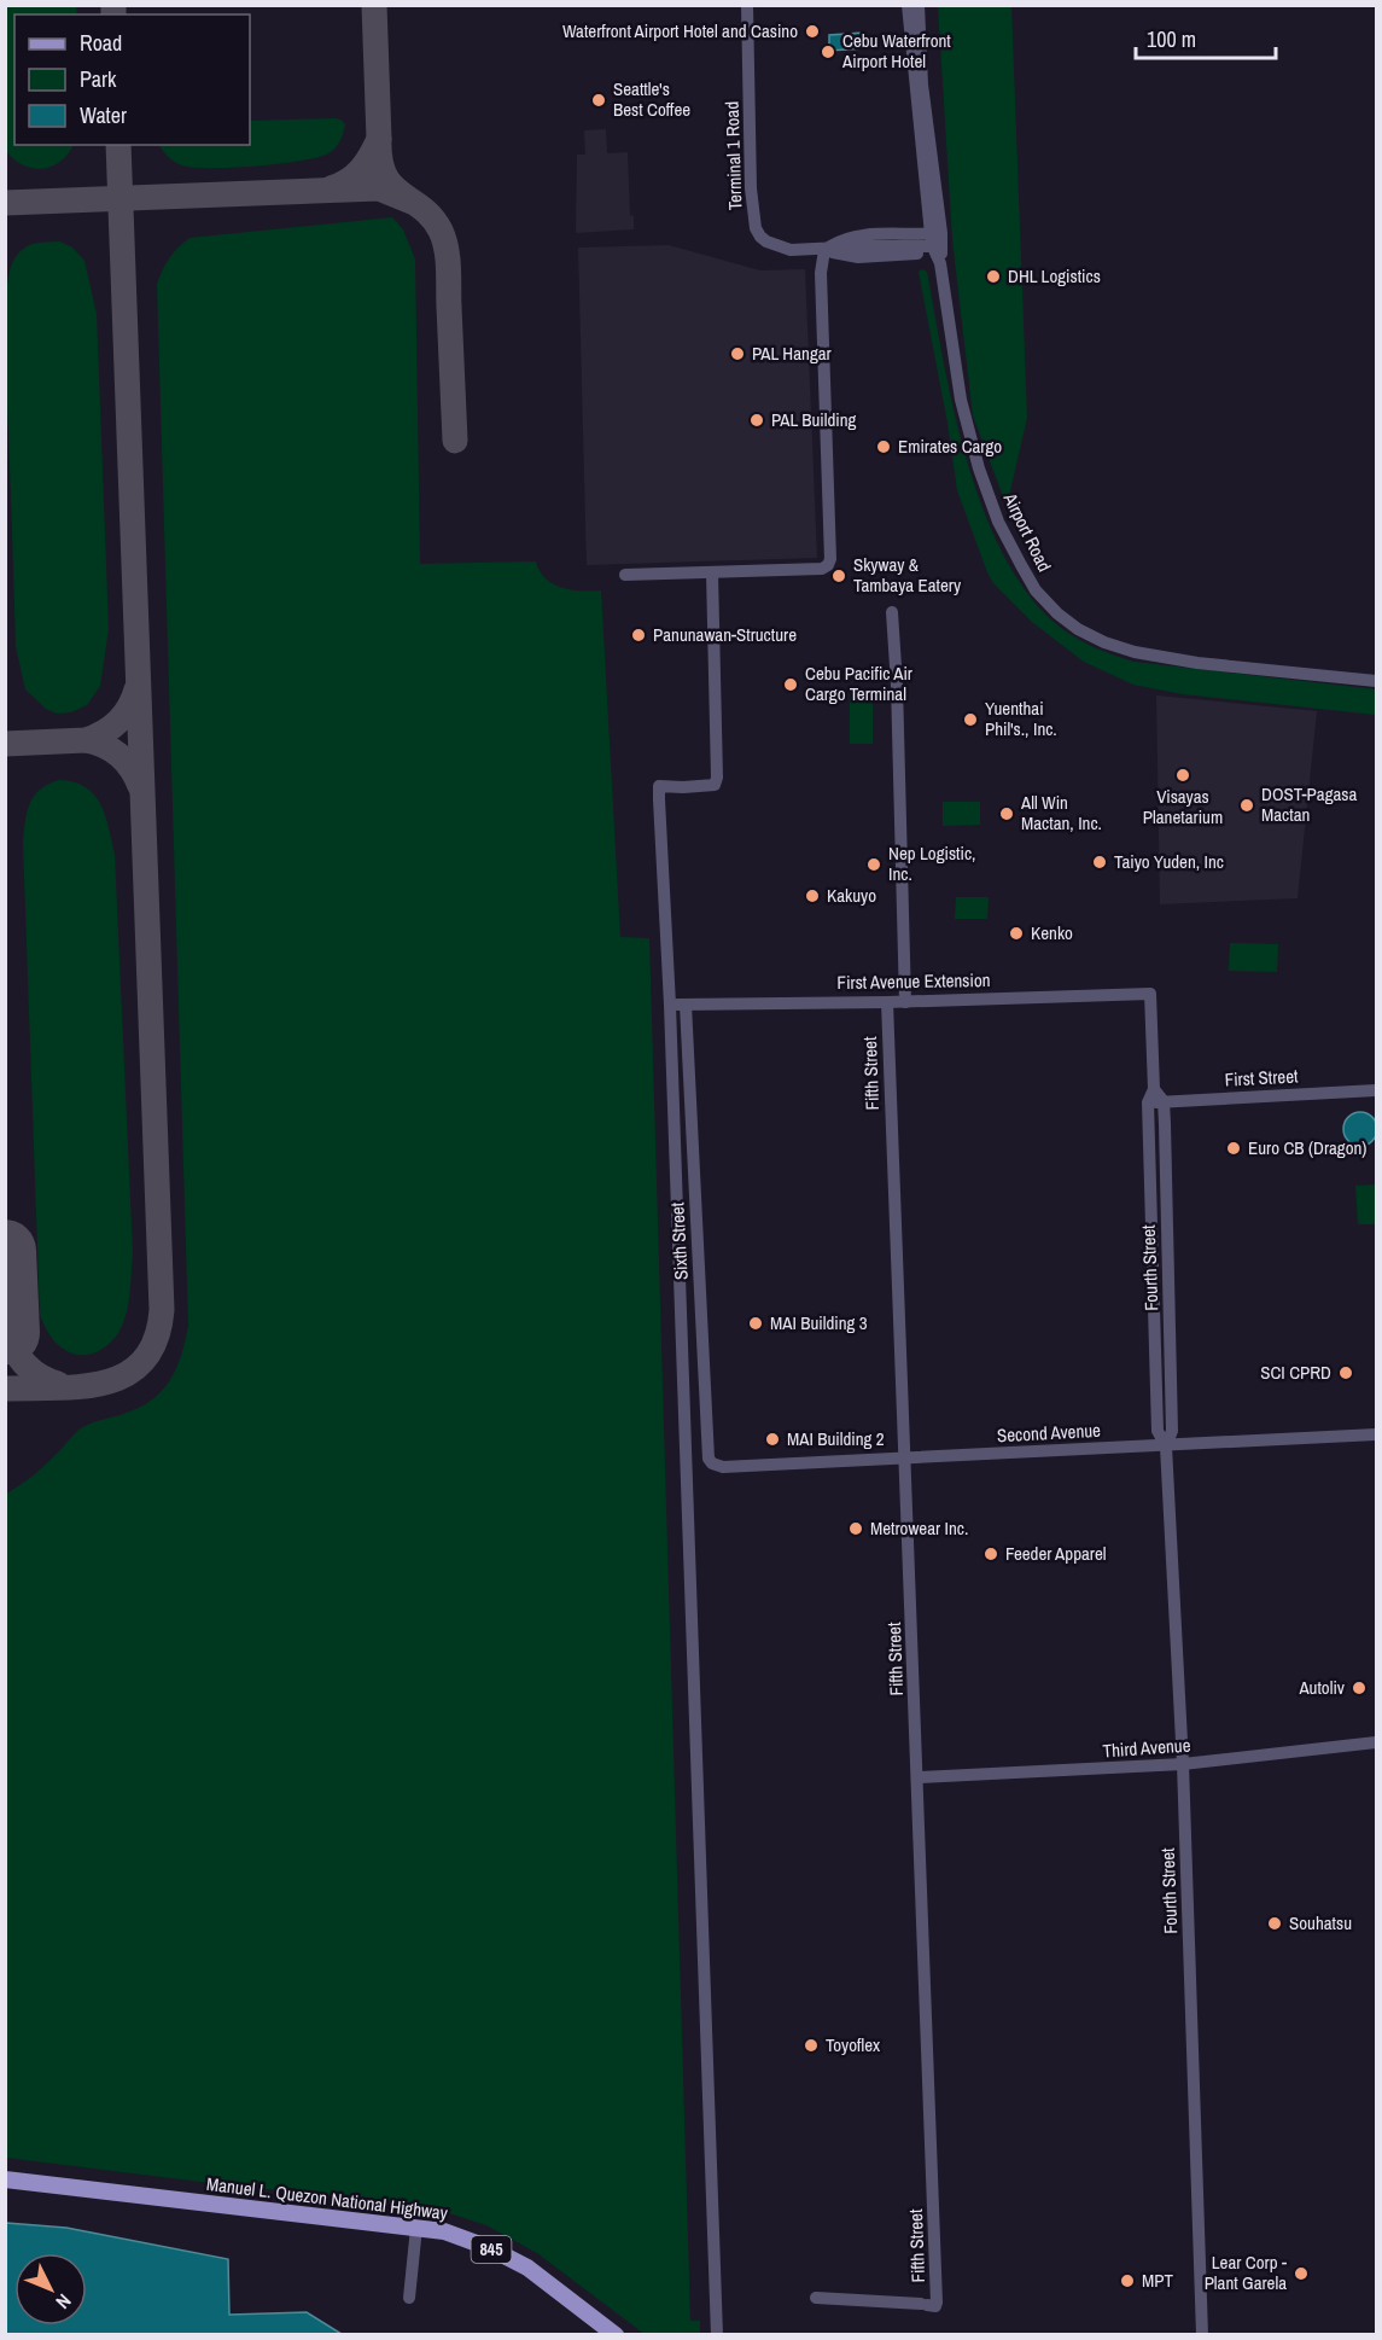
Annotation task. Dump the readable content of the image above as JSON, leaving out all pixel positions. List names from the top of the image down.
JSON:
{
  "streets": {
    "main road": ["Manuel L. Quezon National Highway", "845"],
    "street": [
      "Terminal 1 Road",
      "Airport Road",
      "First Avenue Extension",
      "Fifth Street",
      "First Street",
      "Sixth Street",
      "Fourth Street",
      "Second Avenue",
      "Third Avenue"
    ]
  },
  "crossings": [
    ["Terminal 1 Road", "Airport Road"],
    ["First Avenue Extension", "Fifth Street"],
    ["First Avenue Extension", "Sixth Street"],
    ["First Avenue Extension", "Fourth Street"],
    ["Fifth Street", "Second Avenue"],
    ["Fifth Street", "Third Avenue"],
    ["First Street", "Fourth Street"],
    ["Sixth Street", "Second Avenue"],
    ["Fourth Street", "Second Avenue"],
    ["Fourth Street", "Third Avenue"]
  ],
  "places": [
    "Waterfront Airport Hotel and Casino",
    "Cebu Waterfront Airport Hotel",
    "Seattle's Best Coffee",
    "DHL Logistics",
    "PAL Hangar",
    "PAL Building",
    "Emirates Cargo",
    "Skyway & Tambaya Eatery",
    "Panunawan-Structure",
    "Cebu Pacific Air Cargo Terminal",
    "Yuenthai Phil's., Inc.",
    "Visayas Planetarium",
    "DOST-Pagasa Mactan",
    "All Win Mactan, Inc.",
    "Taiyo Yuden, Inc",
    "Nep Logistic, Inc.",
    "Kakuyo",
    "Kenko",
    "Euro CB (Dragon)",
    "MAI Building 3",
    "SCI CPRD",
    "MAI Building 2",
    "Metrowear Inc.",
    "Feeder Apparel",
    "Autoliv",
    "Souhatsu",
    "Toyoflex",
    "Lear Corp - Plant Garela",
    "MPT"
  ],
  "legend": ["Road", "Park", "Water"],
  "scale_bar": "100 m",
  "north": "bottom right"
}
